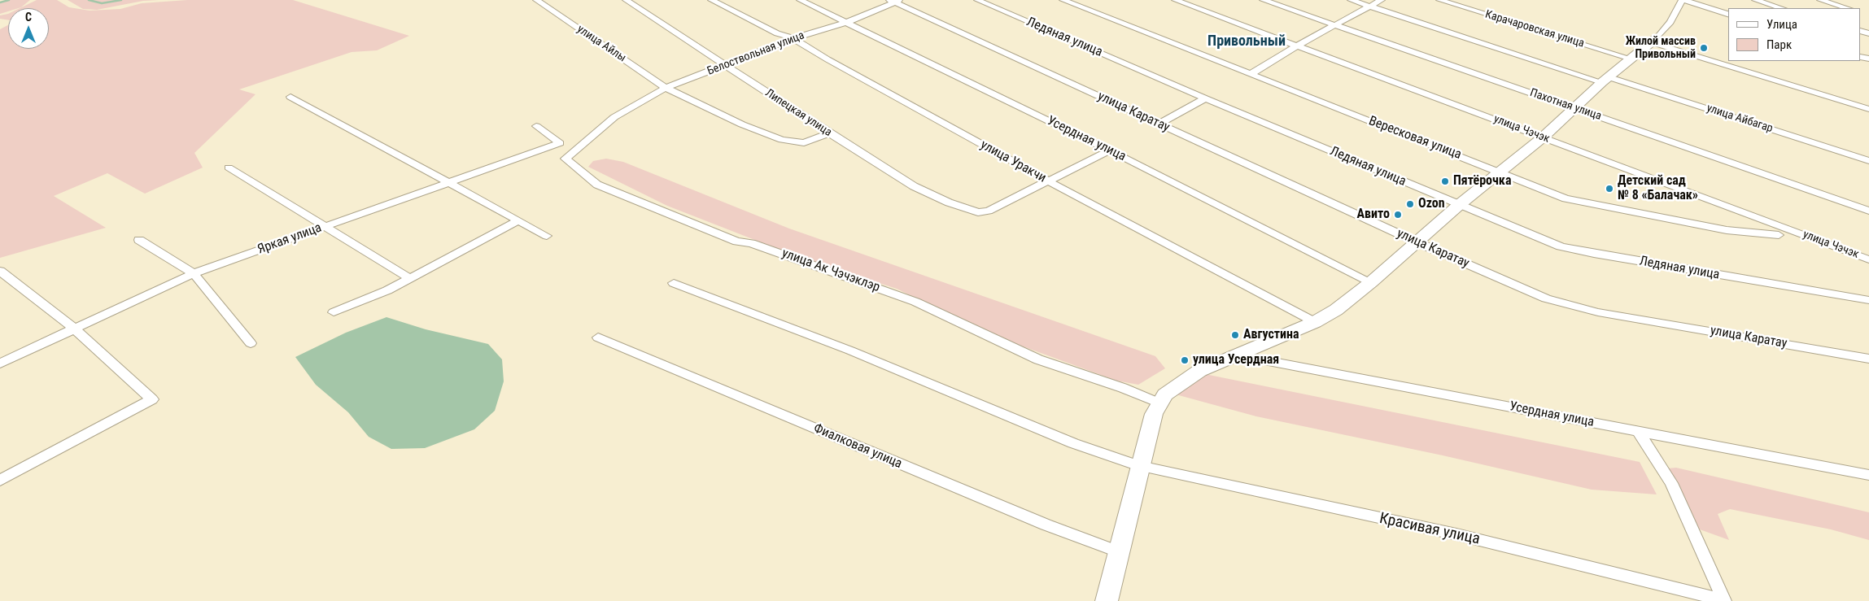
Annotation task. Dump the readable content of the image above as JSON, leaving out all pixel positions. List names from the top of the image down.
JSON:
{
  "streets": {
    "street": [
      "Карачаровская улица",
      "Ледяная улица",
      "улица Айлы",
      "Белоствольная улица",
      "Пахотная улица",
      "улица Каратау",
      "Липецкая улица",
      "улица Айбагар",
      "улица Чэчэк",
      "Вересковая улица",
      "Усердная улица",
      "улица Уракчи",
      "Яркая улица",
      "улица Ак Чэчэклэр",
      "Фиалковая улица",
      "Красивая улица"
    ]
  },
  "crossings": [
    ["улица Айлы", "Белоствольная улица"],
    ["улица Айлы", "Липецкая улица"],
    ["Белоствольная улица", "улица Каратау"],
    ["Белоствольная улица", "Липецкая улица"],
    ["Белоствольная улица", "Усердная улица"],
    ["Белоствольная улица", "улица Уракчи"],
    ["Белоствольная улица", "улица Ак Чэчэклэр"],
    ["Липецкая улица", "улица Уракчи"]
  ],
  "districts": ["Привольный"],
  "places": [
    "Жилой массив Привольный",
    "Пятёрочка",
    "Детский сад № 8 «Балачак»",
    "Ozon",
    "Авито",
    "Августина",
    "улица Усердная"
  ],
  "legend": ["Улица", "Парк"],
  "north": "top"
}
